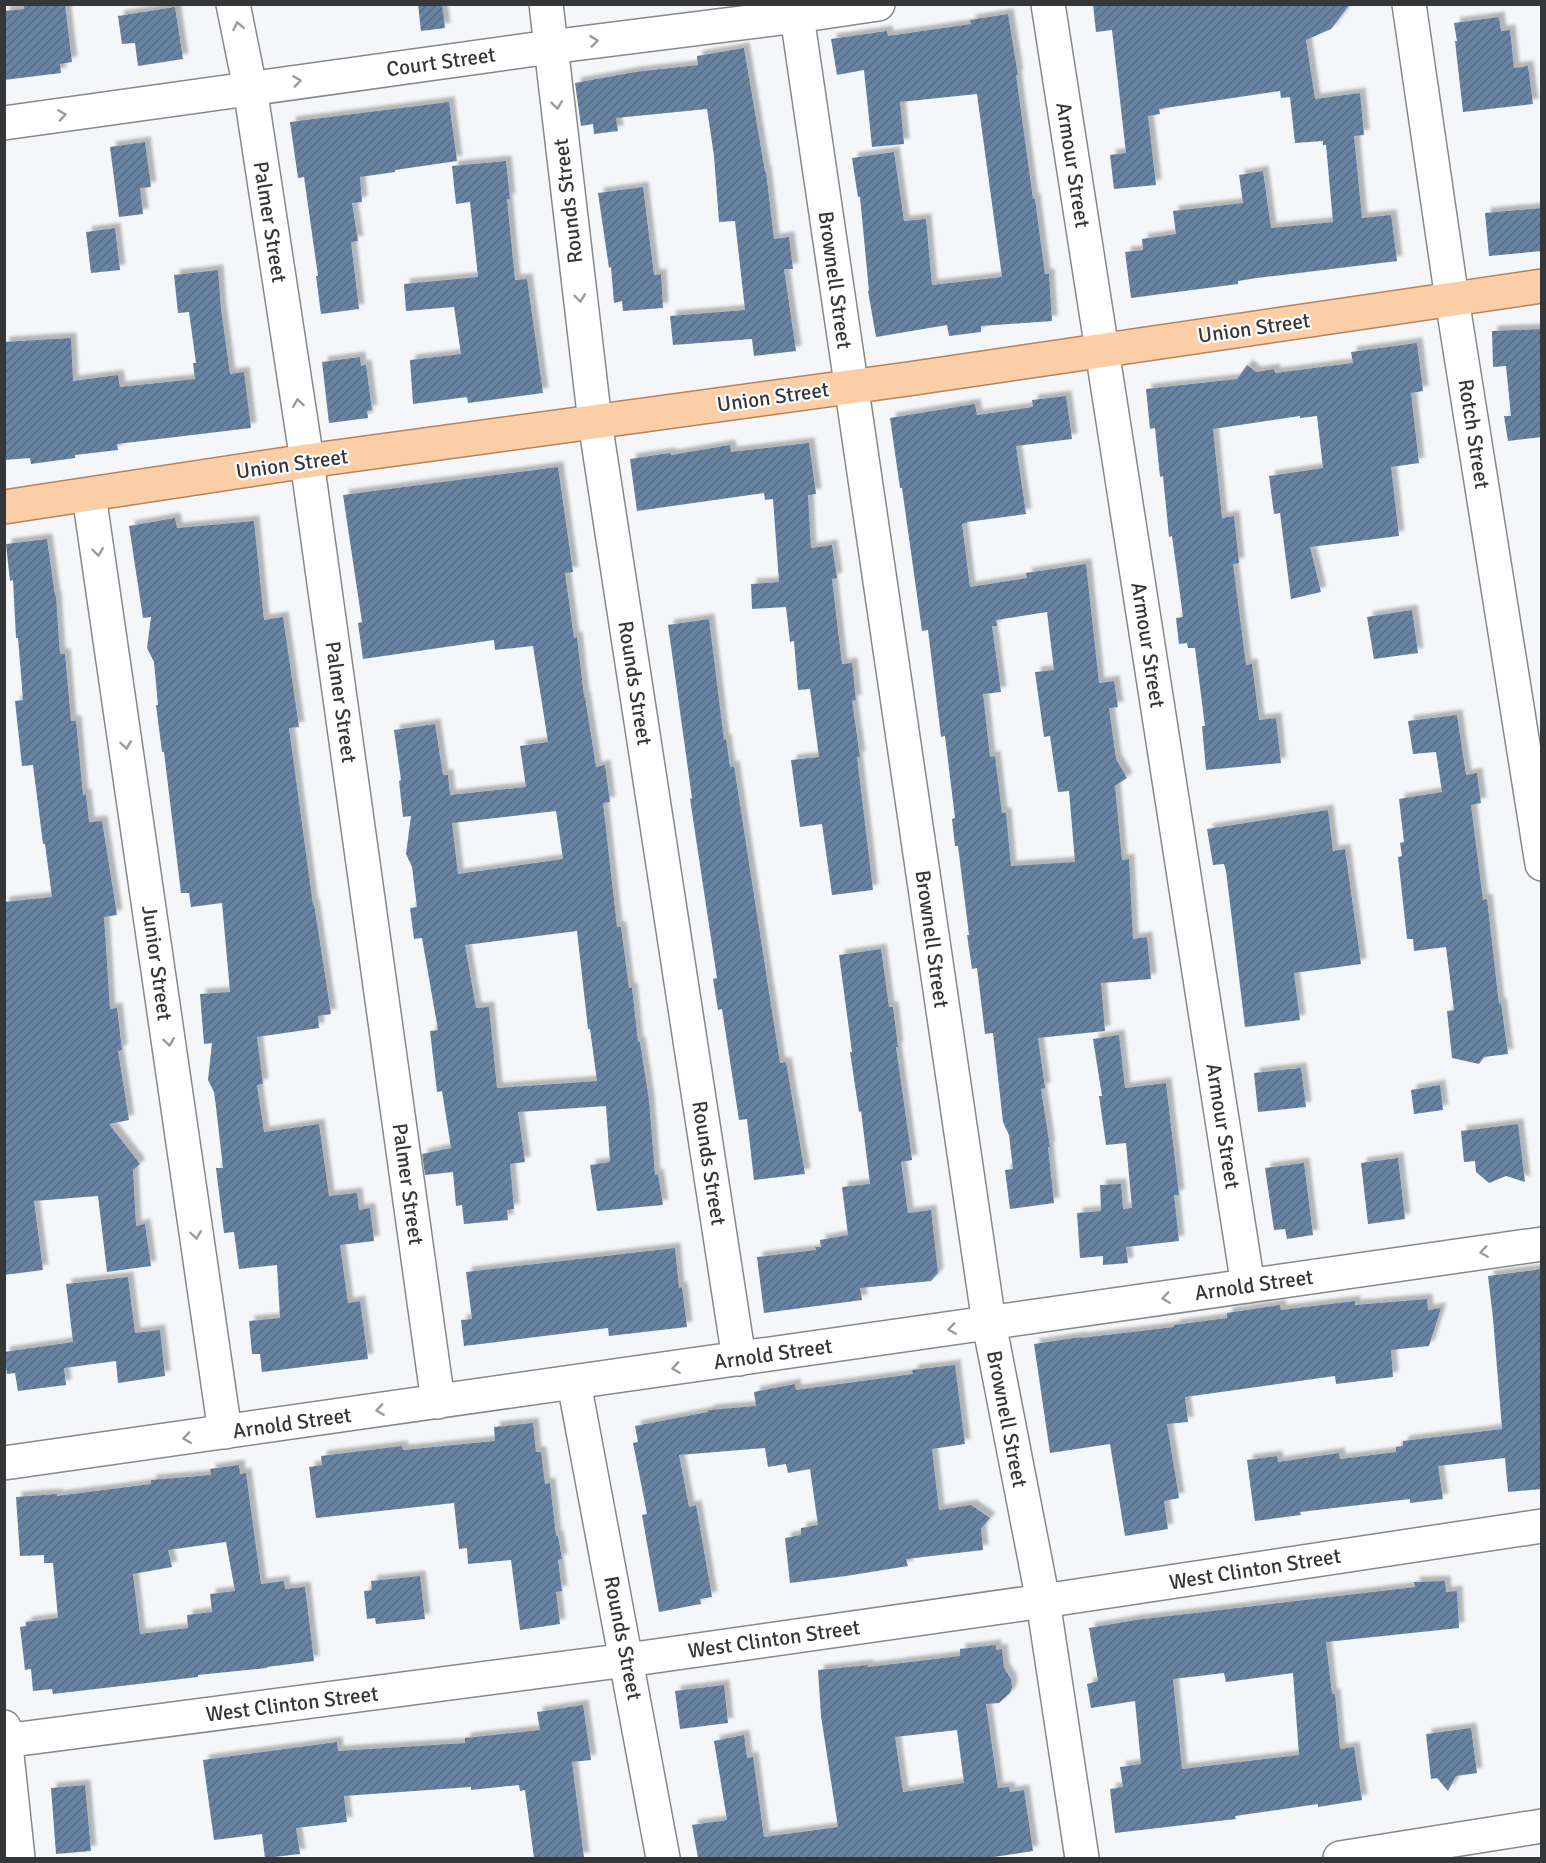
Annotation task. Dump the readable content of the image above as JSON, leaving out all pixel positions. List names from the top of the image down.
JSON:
{
  "streets": {
    "main road": ["Union Street"],
    "street": [
      "Court Street",
      "Armour Street",
      "Rounds Street",
      "Palmer Street",
      "Brownell Street",
      "Rotch Street",
      "Junior Street",
      "Arnold Street",
      "West Clinton Street"
    ]
  },
  "crossings": [
    ["Court Street", "Rounds Street"],
    ["Court Street", "Palmer Street"],
    ["Court Street", "Brownell Street"],
    ["Armour Street", "Union Street"],
    ["Armour Street", "Arnold Street"],
    ["Rounds Street", "Union Street"],
    ["Rounds Street", "Arnold Street"],
    ["Rounds Street", "West Clinton Street"],
    ["Palmer Street", "Union Street"],
    ["Palmer Street", "Arnold Street"],
    ["Brownell Street", "Union Street"],
    ["Brownell Street", "Arnold Street"],
    ["Brownell Street", "West Clinton Street"],
    ["Union Street", "Rotch Street"],
    ["Union Street", "Junior Street"],
    ["Junior Street", "Arnold Street"]
  ],
  "one_way": ["Court Street", "Junior Street", "Arnold Street"]
}
